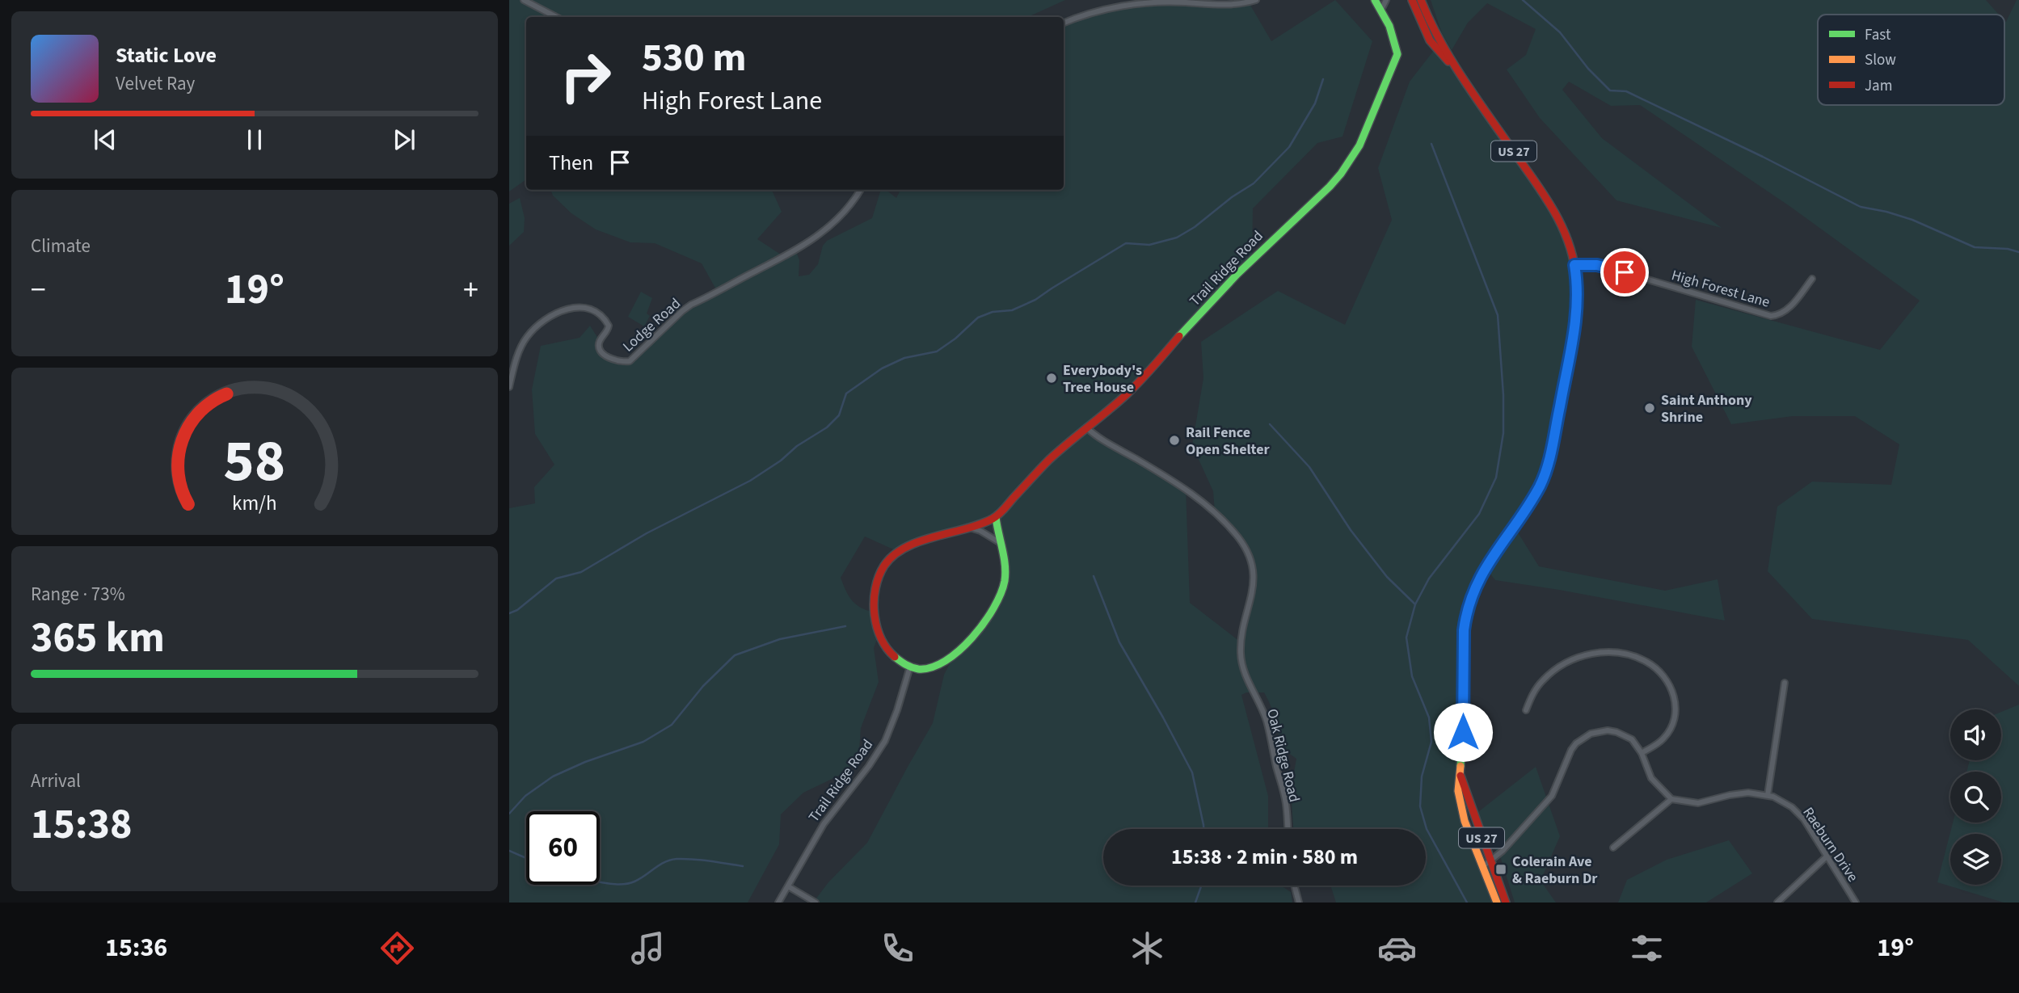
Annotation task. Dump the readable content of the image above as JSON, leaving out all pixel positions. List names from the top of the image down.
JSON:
{
  "streets": {
    "main road": ["US 27", "Trail Ridge Road"],
    "street": [
      "High Forest Lane",
      "Lodge Road",
      "Oak Ridge Road",
      "Raeburn Drive"
    ]
  },
  "crossings": [
    ["US 27", "High Forest Lane"],
    ["Trail Ridge Road", "Oak Ridge Road"]
  ],
  "places": {
    "other": ["Everybody's Tree House", "Saint Anthony Shrine", "Rail Fence Open Shelter"],
    "transit": ["Colerain Ave & Raeburn Dr"]
  },
  "legend": ["Fast", "Slow", "Jam"],
  "page": {
    "turn": ["530 m", "High Forest Lane"],
    "song": ["Static Love", "Velvet Ray"],
    "then": "Then",
    "tile": [
      "Climate",
      ["Range · 73%", "365 km"],
      ["Arrival", "15:38"]
    ],
    "heat": ["−", "19°", "+"],
    "limit": "60",
    "trip": "15:38 · 2 min · 580 m",
    "tabs": ["15:36", "19°"],
    "gauge": ["58", "km/h"]
  }
}
